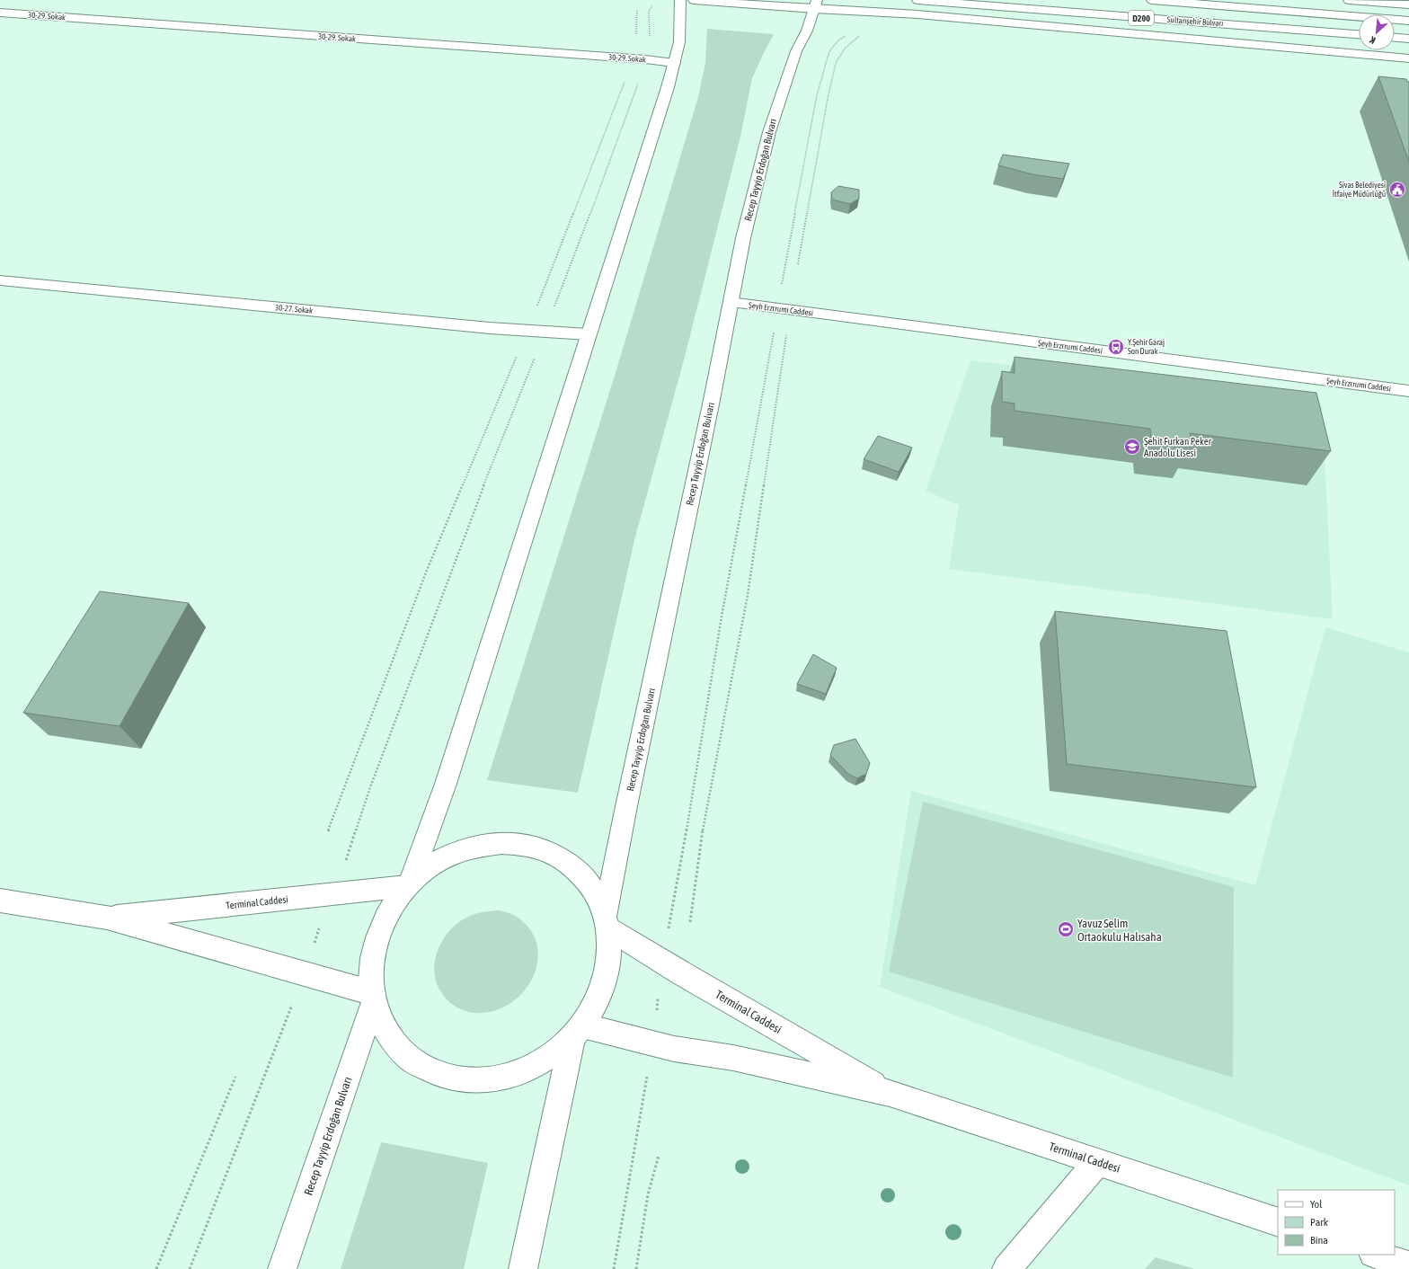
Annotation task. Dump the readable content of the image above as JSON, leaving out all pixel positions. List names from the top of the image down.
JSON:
{
  "streets": {
    "main road": [
      "30-29. Sokak",
      "D200",
      "Sultanşehir Bulvarı",
      "Recep Tayyip Erdoğan Bulvarı",
      "30-27. Sokak",
      "Şeyh Erzrrumi Caddesi",
      "Terminal Caddesi"
    ]
  },
  "crossings": [
    ["Recep Tayyip Erdoğan Bulvarı", "Şeyh Erzrrumi Caddesi"],
    ["Recep Tayyip Erdoğan Bulvarı", "Terminal Caddesi"]
  ],
  "places": {
    "public building": ["Sivas Belediyesi İtfaiye Müdürlüğü"],
    "bus stop": ["Y.Şehir Garaj Son Durak"],
    "school or university": ["Şehit Furkan Peker Anadolu Lisesi"],
    "sports": ["Yavuz Selim Ortaokulu Halısaha"]
  },
  "legend": ["Yol", "Park", "Bina"],
  "north": "bottom left"
}
